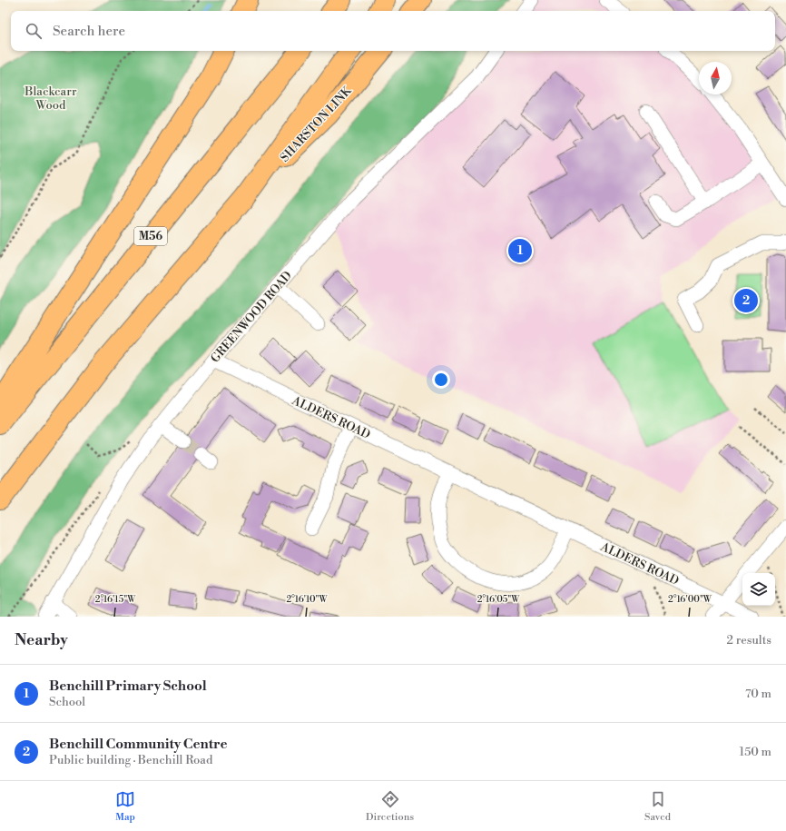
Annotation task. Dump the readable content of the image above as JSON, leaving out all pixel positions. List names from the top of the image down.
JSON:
{
  "streets": {
    "highway": ["SHARSTON LINK", "M56"],
    "street": ["GREENWOOD ROAD", "ALDERS ROAD"]
  },
  "crossings": [
    ["GREENWOOD ROAD", "ALDERS ROAD"]
  ],
  "parks": ["Blackcarr Wood"],
  "north": "top",
  "page": {
    "search": "Search here",
    "pins": ["1", "2"],
    "heading": ["Nearby", "2 results"],
    "list": [
      {
        "mark": "1",
        "name": "Benchill Primary School",
        "note": "School",
        "value": "70 m"
      },
      {
        "mark": "2",
        "name": "Benchill Community Centre",
        "note": "Public building · Benchill Road",
        "value": "150 m"
      }
    ],
    "nav": ["Map", "Directions", "Saved"]
  },
  "coordinates": [
    "2°16'15\"W",
    "2°16'10\"W",
    "2°16'05\"W",
    "2°16'00\"W"
  ]
}
